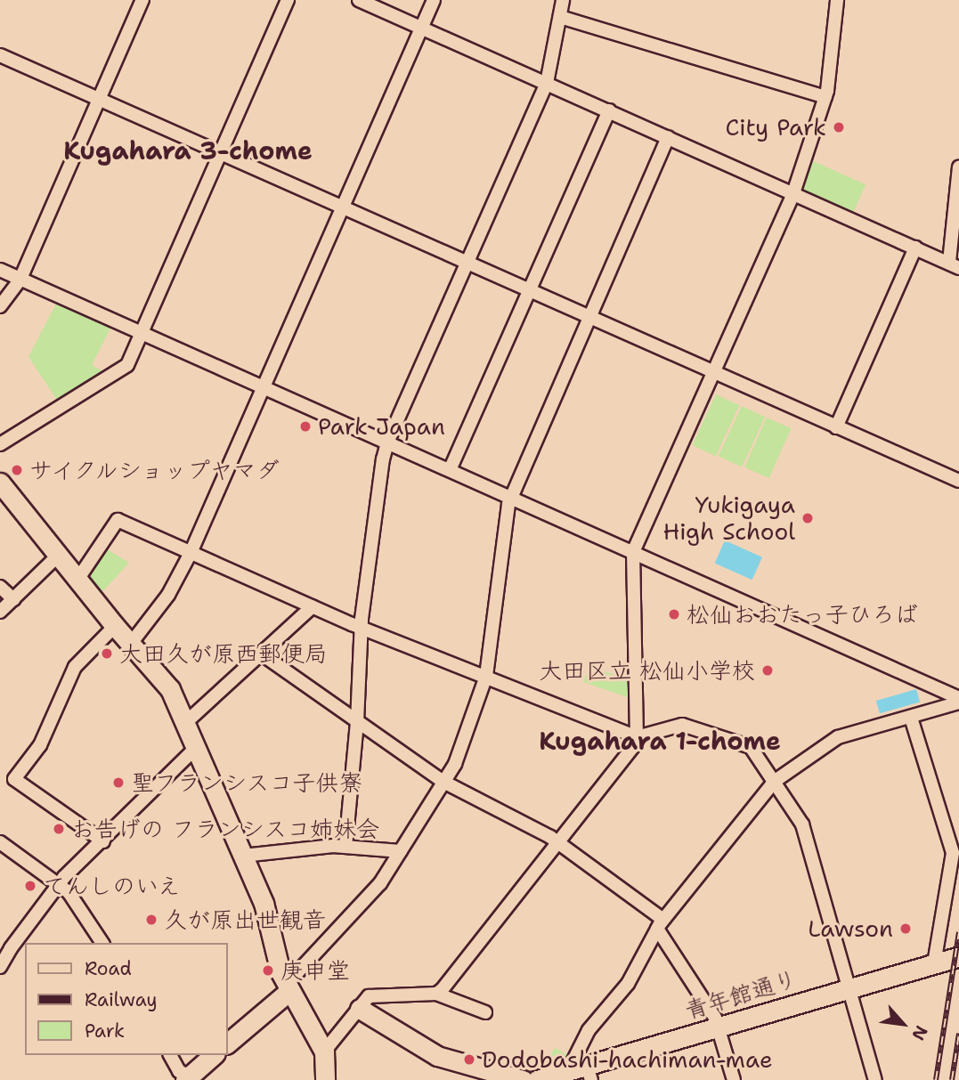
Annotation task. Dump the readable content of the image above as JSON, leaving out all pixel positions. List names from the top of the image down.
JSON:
{
  "streets": {
    "street": ["青年館通り"]
  },
  "districts": ["Kugahara 3-chome", "Kugahara 1-chome"],
  "places": [
    "City Park",
    "Park Japan",
    "サイクルショップヤマダ",
    "Yukigaya High School",
    "松仙おおたっ子ひろば",
    "大田久が原西郵便局",
    "大田区立 松仙小学校",
    "聖フランシスコ子供寮",
    "お告げの フランシスコ姉妹会",
    "てんしのいえ",
    "久が原出世観音",
    "Lawson",
    "庚申堂",
    "Dodobashi-hachiman-mae"
  ],
  "legend": ["Road", "Railway", "Park"],
  "north": "bottom right"
}
